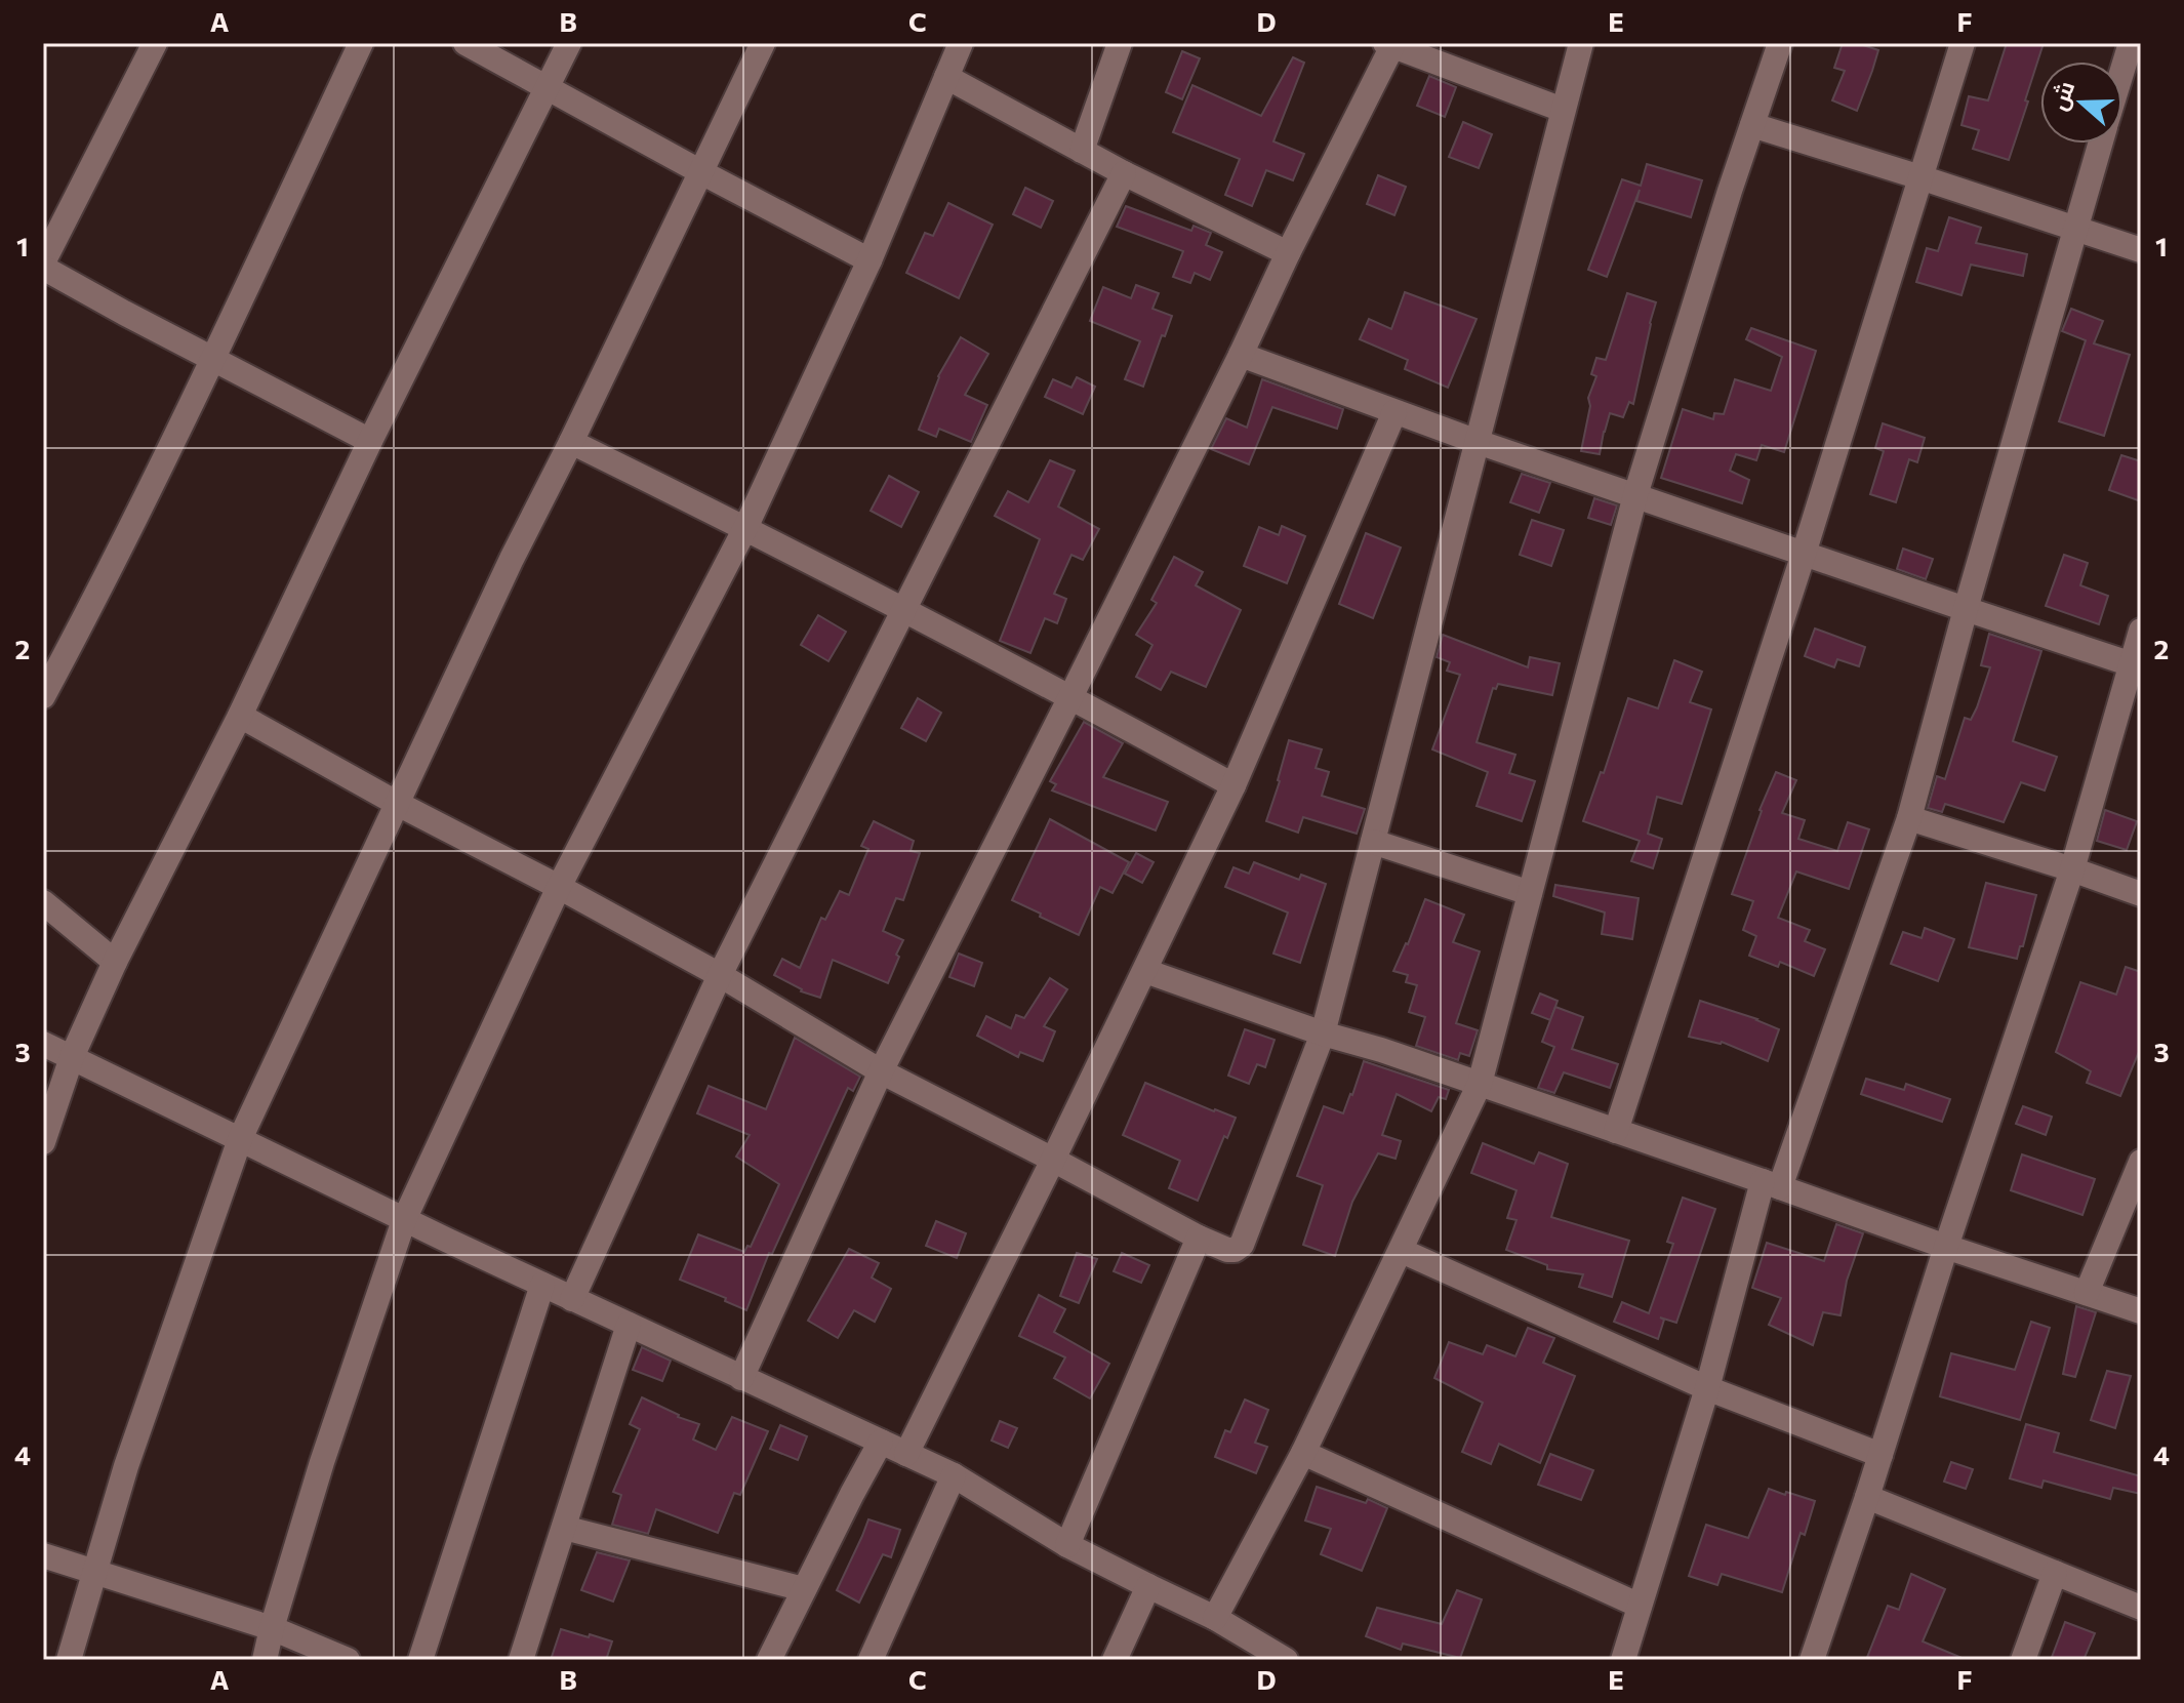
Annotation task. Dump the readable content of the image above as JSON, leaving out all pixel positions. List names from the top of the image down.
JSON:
{
  "north": "left",
  "grid": {
    "columns": [
      "A",
      "B",
      "C",
      "D",
      "E",
      "F"
    ],
    "rows": [
      "1",
      "2",
      "3",
      "4"
    ]
  }
}
